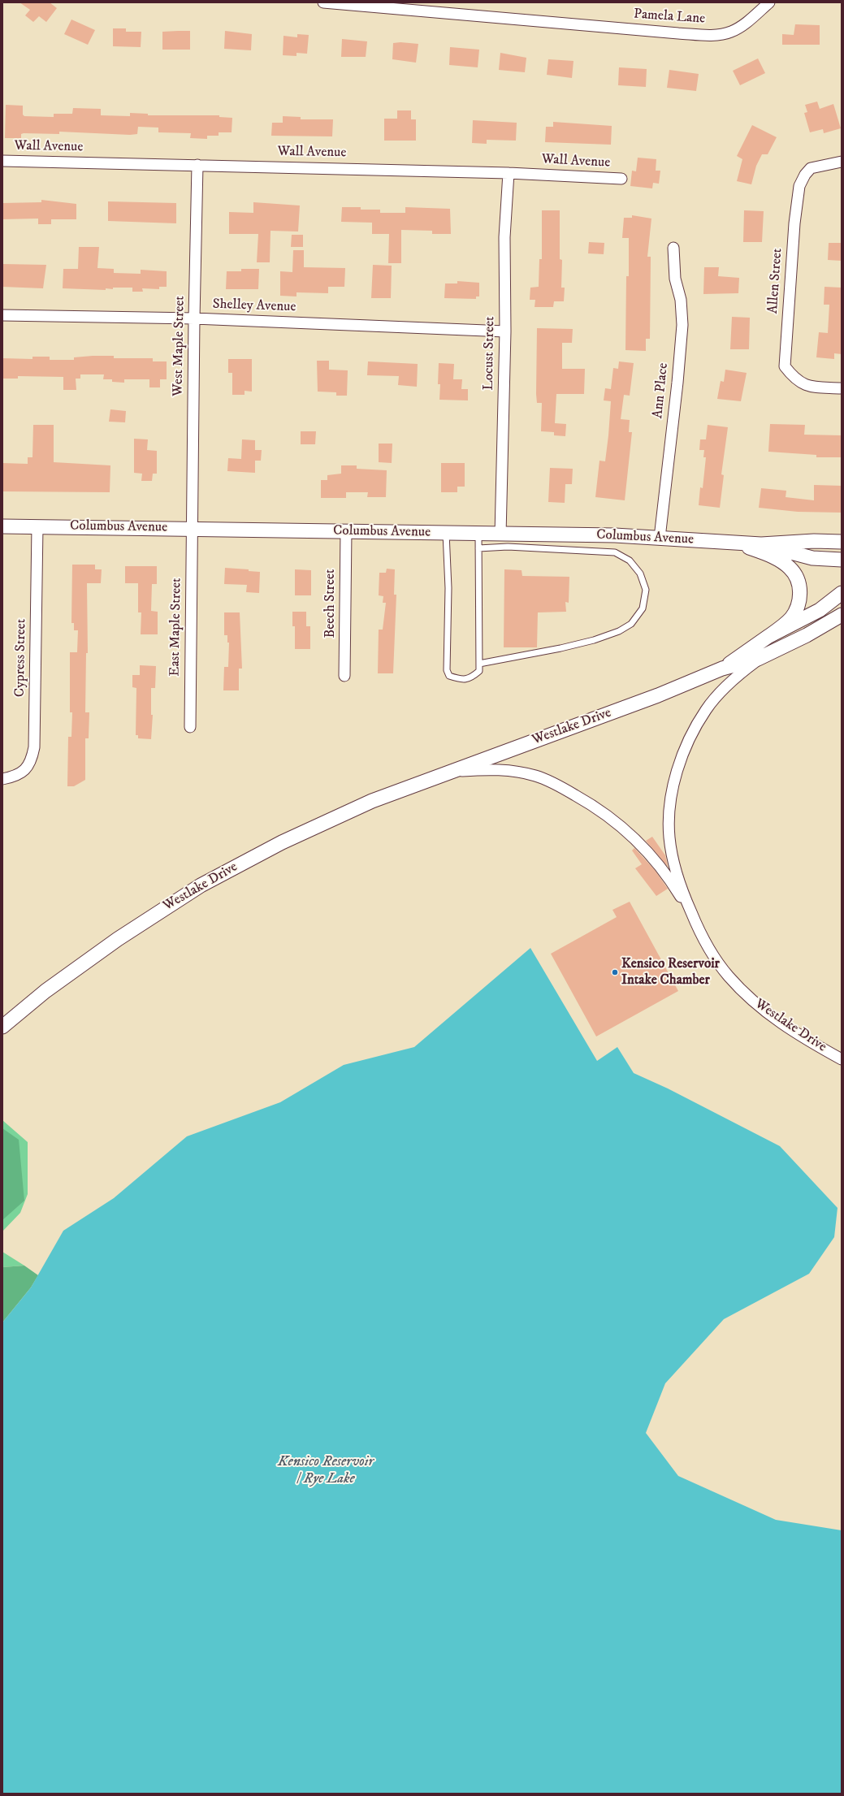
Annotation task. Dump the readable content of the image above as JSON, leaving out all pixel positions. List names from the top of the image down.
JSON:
{
  "streets": {
    "street": [
      "Pamela Lane",
      "Wall Avenue",
      "Allen Street",
      "Shelley Avenue",
      "West Maple Street",
      "Locust Street",
      "Ann Place",
      "Columbus Avenue",
      "Beech Street",
      "East Maple Street",
      "Cypress Street",
      "Westlake Drive"
    ]
  },
  "crossings": [
    ["Wall Avenue", "West Maple Street"],
    ["Wall Avenue", "Locust Street"],
    ["Shelley Avenue", "West Maple Street"],
    ["Shelley Avenue", "Locust Street"],
    ["West Maple Street", "Columbus Avenue"],
    ["West Maple Street", "East Maple Street"],
    ["Locust Street", "Columbus Avenue"],
    ["Ann Place", "Columbus Avenue"],
    ["Columbus Avenue", "Beech Street"],
    ["Columbus Avenue", "East Maple Street"],
    ["Columbus Avenue", "Cypress Street"]
  ],
  "water": ["Kensico Reservoir / Rye Lake"],
  "places": ["Kensico Reservoir Intake Chamber"]
}
